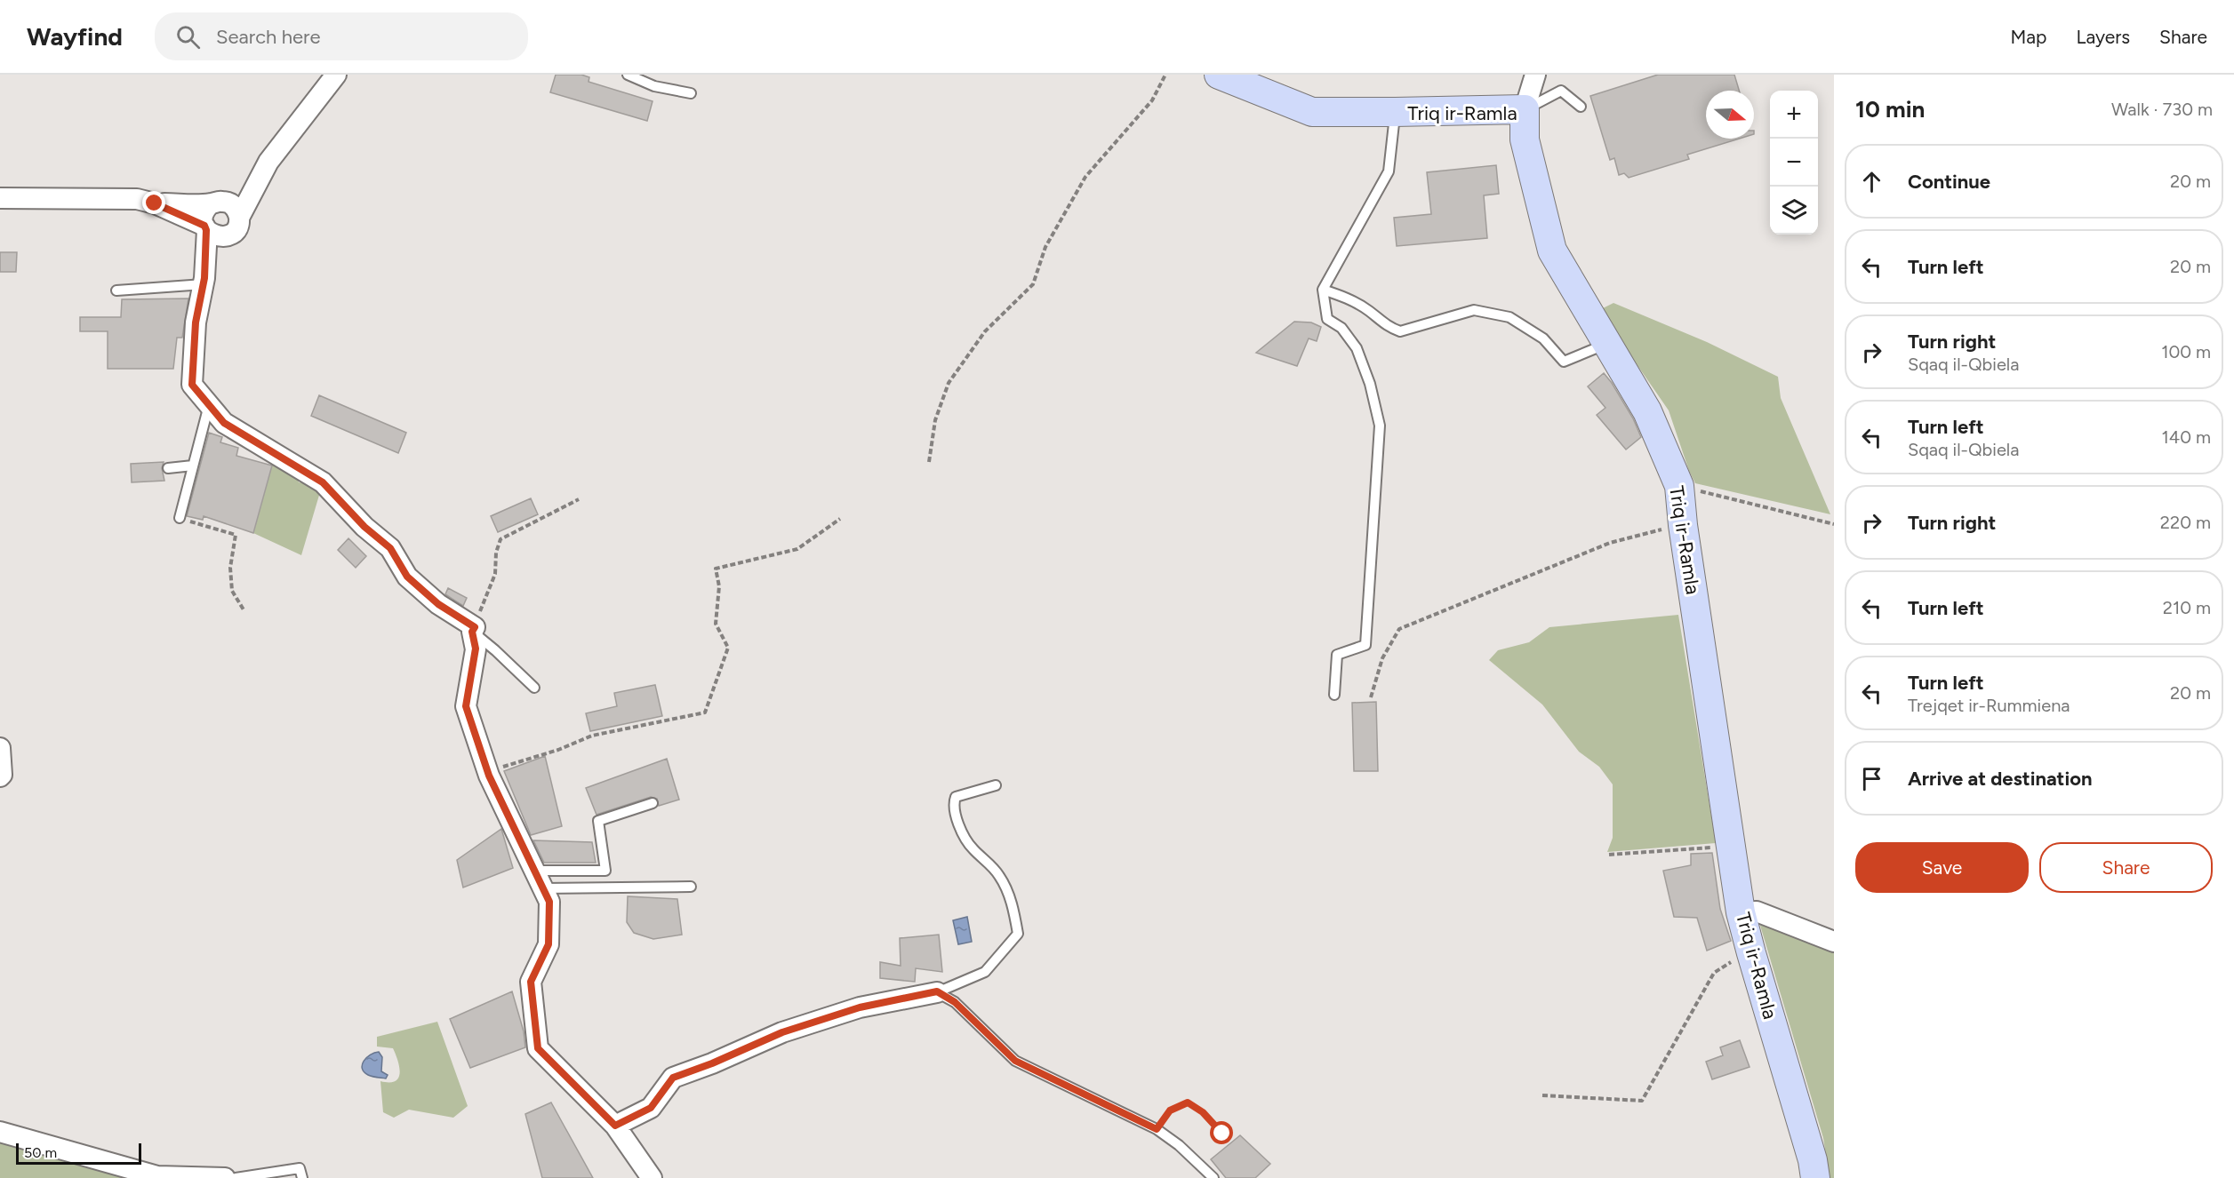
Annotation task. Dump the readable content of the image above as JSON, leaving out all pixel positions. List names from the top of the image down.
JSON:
{
  "streets": {
    "main road": ["Triq ir-Ramla"]
  },
  "scale_bar": "50 m",
  "north": "right",
  "page": {
    "header": "Wayfind",
    "search": "Search here",
    "nav": ["Map", "Layers", "Share"],
    "heading": ["10 min", "Walk · 730 m"],
    "map_buttons": ["+", "−"],
    "list": [
      ["Continue", "20 m"],
      ["Turn left", "20 m"],
      ["Turn right", "Sqaq il-Qbiela", "100 m"],
      ["Turn left", "Sqaq il-Qbiela", "140 m"],
      ["Turn right", "220 m"],
      ["Turn left", "210 m"],
      ["Turn left", "Trejqet ir-Rummiena", "20 m"],
      "Arrive at destination"
    ],
    "buttons": ["Save", "Share"],
    "scale": "50 m"
  }
}
